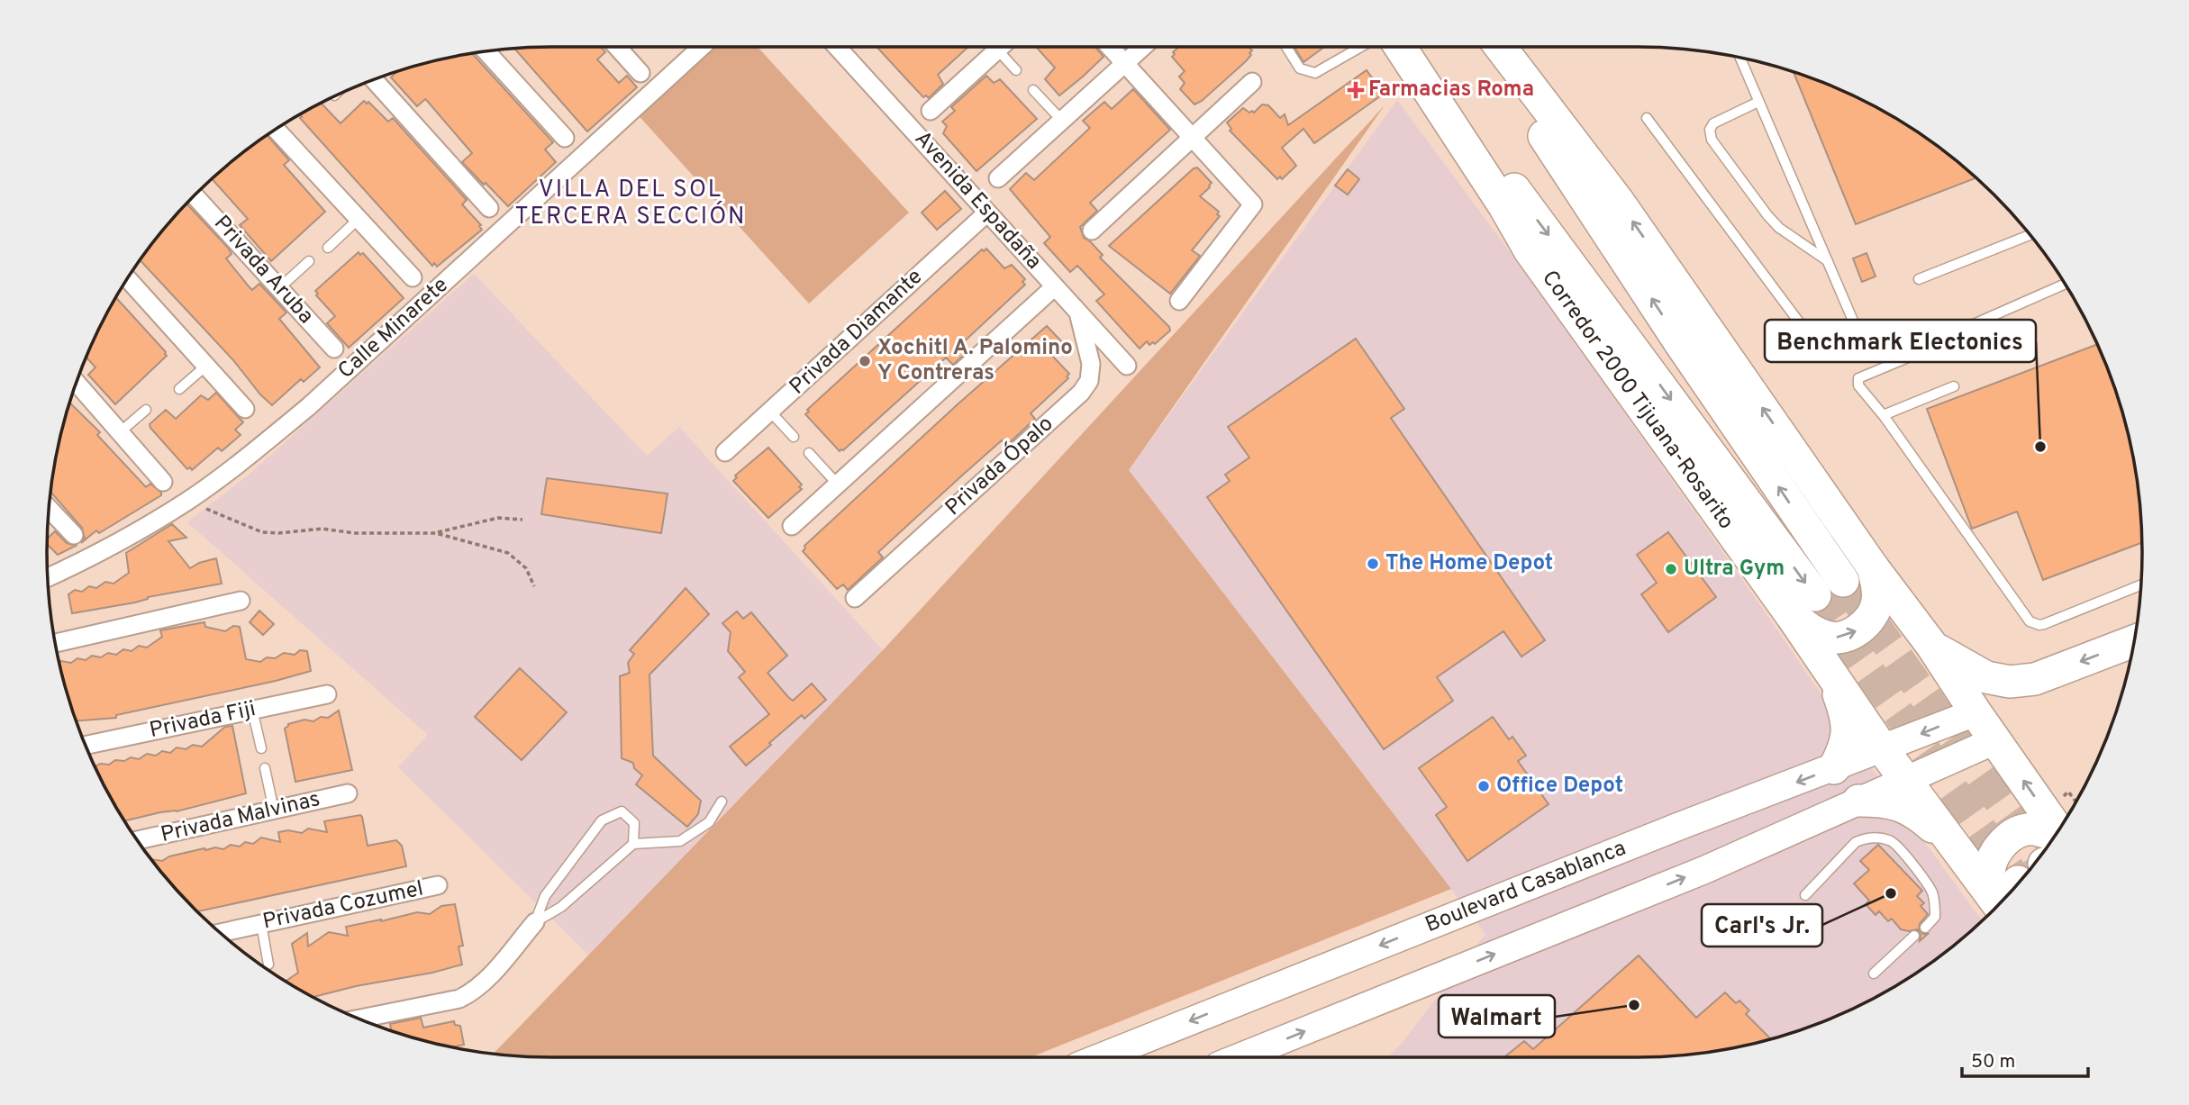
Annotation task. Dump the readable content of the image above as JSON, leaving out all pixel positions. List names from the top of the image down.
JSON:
{
  "streets": {
    "highway": ["Corredor 2000 Tijuana-Rosarito"],
    "main road": ["Boulevard Casablanca"],
    "street": [
      "Avenida Espadaña",
      "Privada Aruba",
      "Calle Minarete",
      "Privada Diamante",
      "Privada Ópalo",
      "Privada Fiji",
      "Privada Malvinas",
      "Privada Cozumel"
    ]
  },
  "crossings": [
    ["Avenida Espadaña", "Privada Diamante"],
    ["Avenida Espadaña", "Privada Ópalo"],
    ["Corredor 2000 Tijuana-Rosarito", "Boulevard Casablanca"]
  ],
  "districts": ["VILLA DEL SOL TERCERA SECCIÓN"],
  "places": {
    "health": ["Farmacias Roma"],
    "other": [
      "Xochitl A. Palomino Y Contreras",
      "Benchmark Electonics",
      "The Home Depot",
      "Ultra Gym",
      "Office Depot",
      "Carl's Jr.",
      "Walmart"
    ]
  },
  "scale_bar": "50 m"
}
